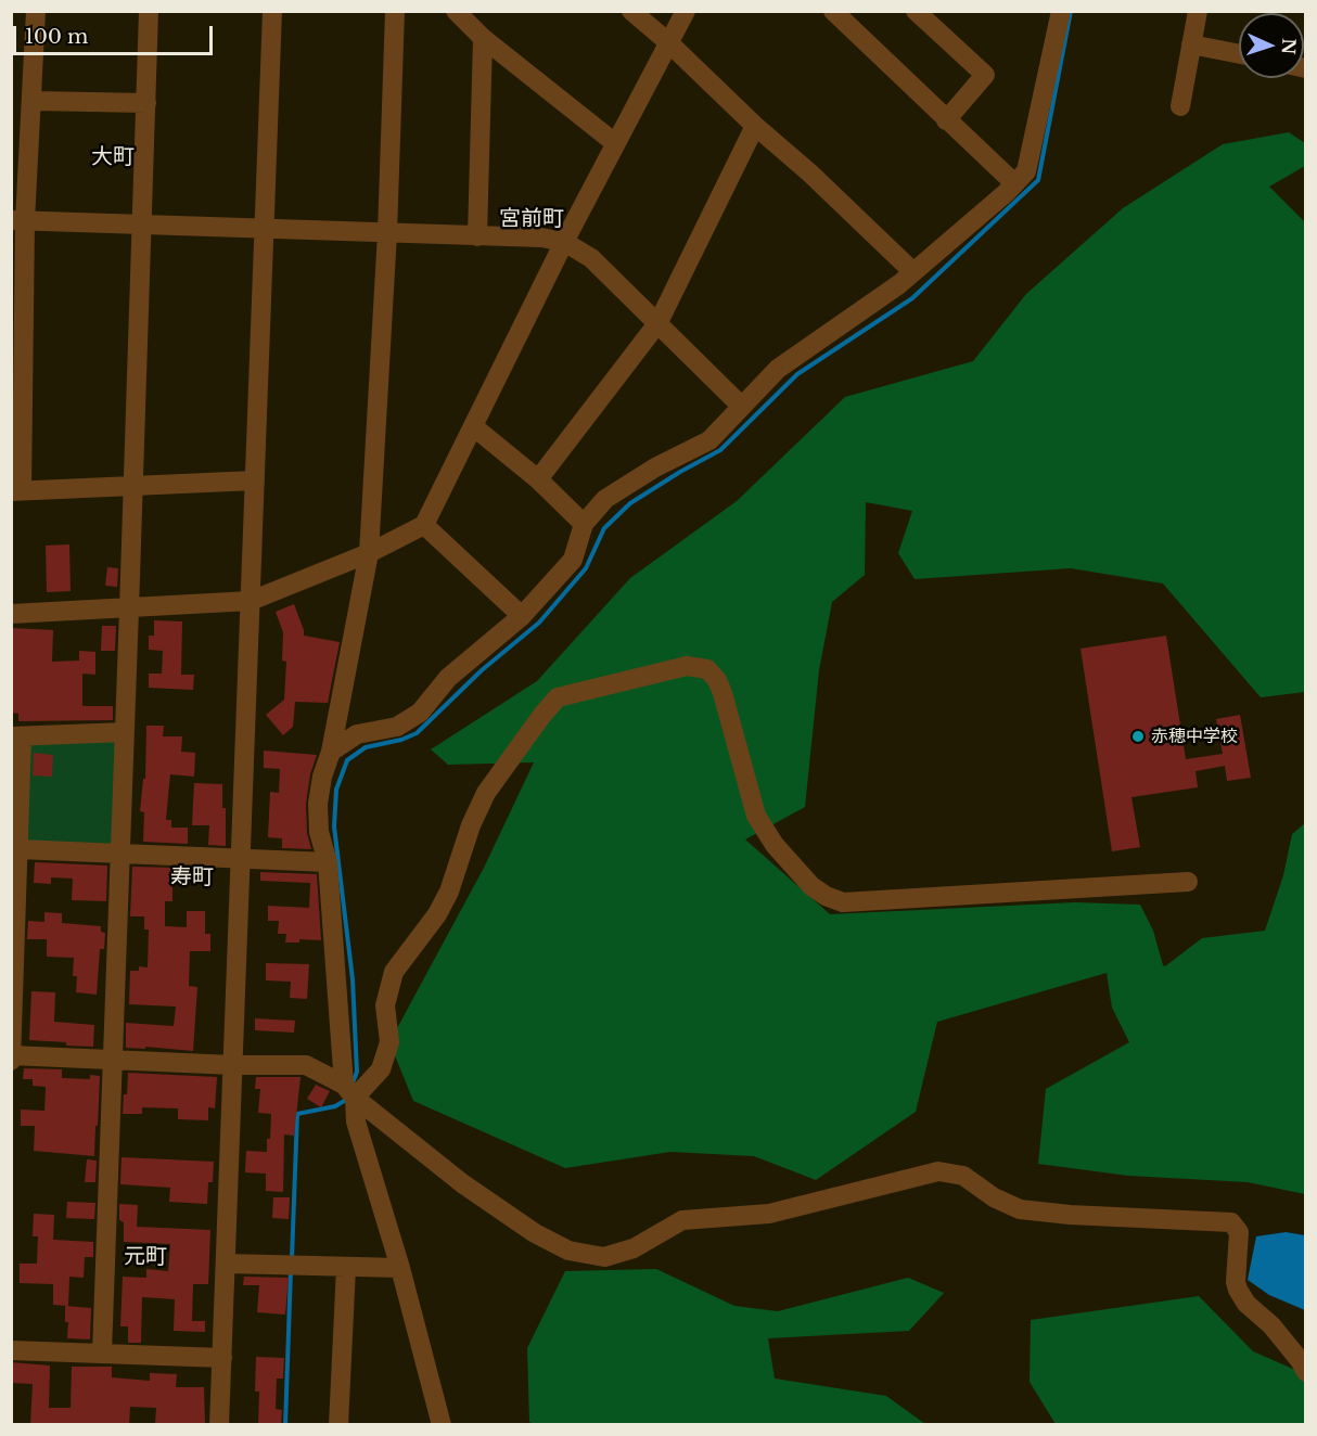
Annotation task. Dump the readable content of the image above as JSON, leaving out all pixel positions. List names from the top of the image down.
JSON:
{
  "districts": [
    "大町",
    "宮前町",
    "寿町",
    "元町"
  ],
  "places": ["赤穂中学校"],
  "scale_bar": "100 m",
  "north": "right"
}
